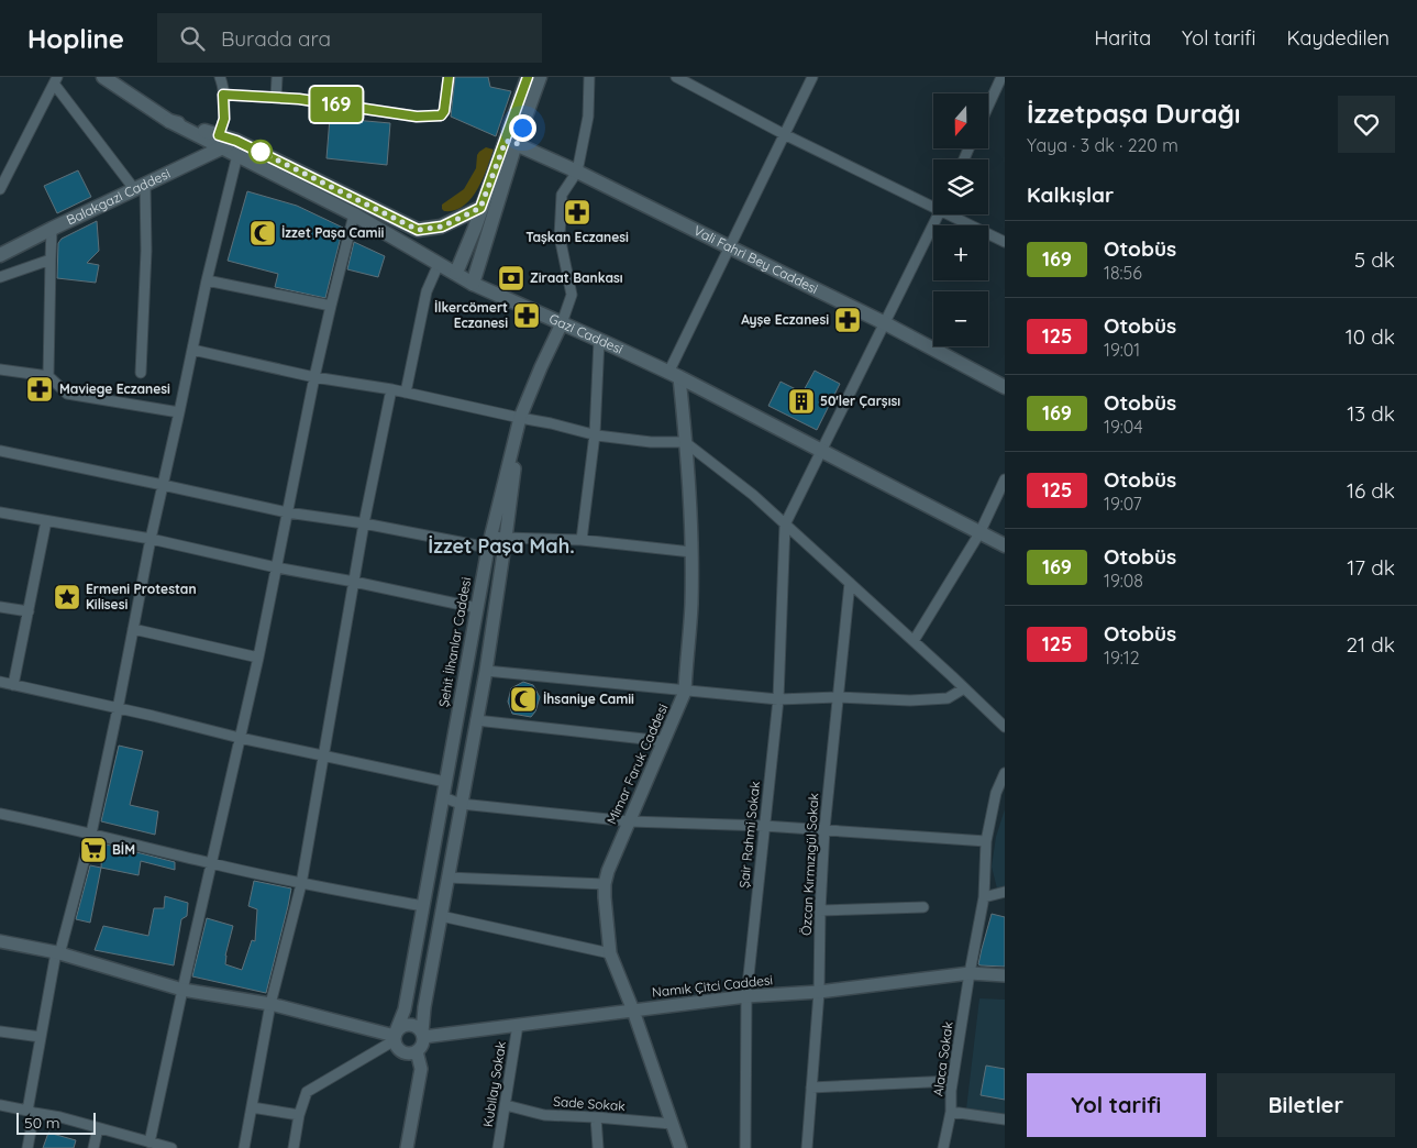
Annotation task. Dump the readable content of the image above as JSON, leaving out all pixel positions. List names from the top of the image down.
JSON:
{
  "streets": {
    "main road": ["Balakgazi Caddesi", "Vali Fahri Bey Caddesi", "Gazi Caddesi"],
    "street": [
      "Şehit İlhanlar Caddesi",
      "Mimar Faruk Caddesi",
      "Şair Rahmi Sokak",
      "Özcan Kırmızıgül Sokak",
      "Namık Çitci Caddesi",
      "Alaca Sokak",
      "Kubilay Sokak",
      "Sade Sokak"
    ]
  },
  "crossings": [
    ["Gazi Caddesi", "Mimar Faruk Caddesi"],
    ["Şehit İlhanlar Caddesi", "Namık Çitci Caddesi"],
    ["Mimar Faruk Caddesi", "Namık Çitci Caddesi"],
    ["Mimar Faruk Caddesi", "Sade Sokak"],
    ["Şair Rahmi Sokak", "Namık Çitci Caddesi"],
    ["Özcan Kırmızıgül Sokak", "Namık Çitci Caddesi"],
    ["Namık Çitci Caddesi", "Alaca Sokak"],
    ["Namık Çitci Caddesi", "Kubilay Sokak"],
    ["Kubilay Sokak", "Sade Sokak"]
  ],
  "districts": ["İzzet Paşa Mah."],
  "places": {
    "pharmacy": [
      "Taşkan Eczanesi",
      "İlkercömert Eczanesi",
      "Ayşe Eczanesi",
      "Maviege Eczanesi"
    ],
    "mosque": ["İzzet Paşa Camii", "İhsaniye Camii"],
    "bank": ["Ziraat Bankası"],
    "building": ["50'ler Çarşısı"],
    "place": ["Ermeni Protestan Kilisesi"],
    "supermarket": ["BİM"]
  },
  "lines": ["bus line 169"],
  "scale_bar": "50 m",
  "north": "bottom",
  "page": {
    "header": "Hopline",
    "search": "Burada ara",
    "nav": ["Harita", "Yol tarifi", "Kaydedilen"],
    "on_map": "169",
    "heading": [
      ["İzzetpaşa Durağı", "Yaya · 3 dk · 220 m"],
      "Kalkışlar"
    ],
    "map_buttons": ["+", "−"],
    "list": [
      {
        "mark": "169",
        "name": "Otobüs",
        "note": "18:56",
        "value": "5 dk"
      },
      {
        "mark": "125",
        "name": "Otobüs",
        "note": "19:01",
        "value": "10 dk"
      },
      {
        "mark": "169",
        "name": "Otobüs",
        "note": "19:04",
        "value": "13 dk"
      },
      {
        "mark": "125",
        "name": "Otobüs",
        "note": "19:07",
        "value": "16 dk"
      },
      {
        "mark": "169",
        "name": "Otobüs",
        "note": "19:08",
        "value": "17 dk"
      },
      {
        "mark": "125",
        "name": "Otobüs",
        "note": "19:12",
        "value": "21 dk"
      }
    ],
    "buttons": ["Yol tarifi", "Biletler"],
    "scale": "50 m"
  }
}
